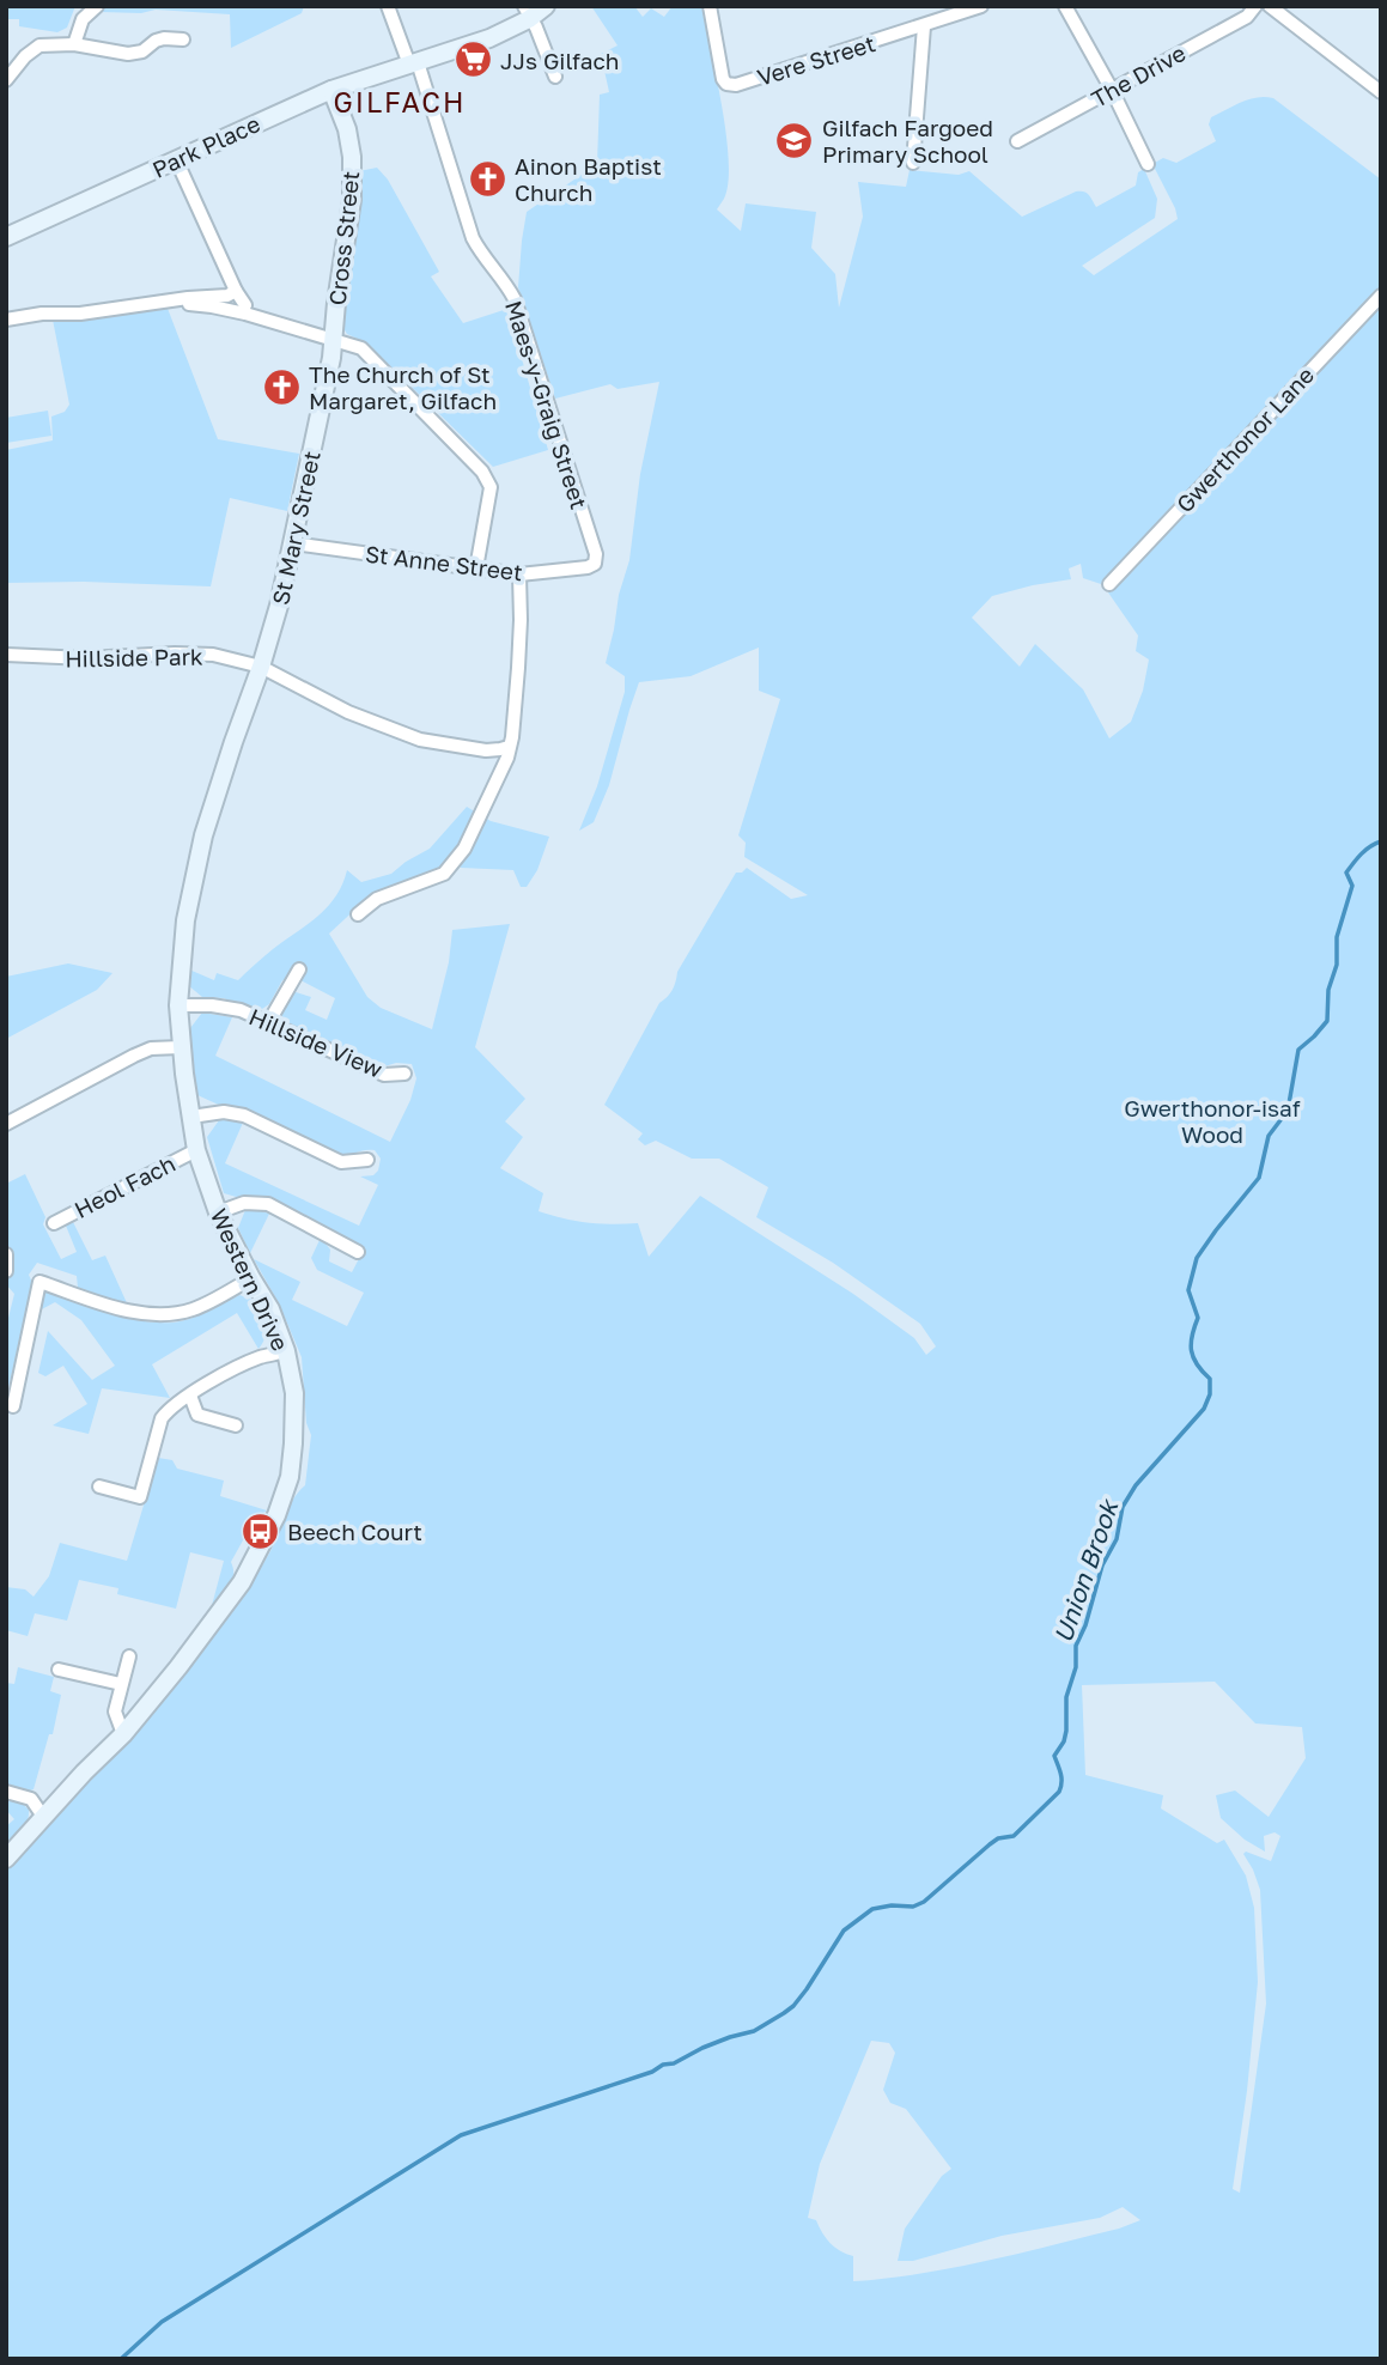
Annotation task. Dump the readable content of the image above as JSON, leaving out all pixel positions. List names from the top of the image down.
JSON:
{
  "streets": {
    "street": [
      "Vere Street",
      "The Drive",
      "Park Place",
      "Cross Street",
      "Maes-y-Graig Street",
      "Gwerthonor Lane",
      "St Mary Street",
      "St Anne Street",
      "Hillside Park",
      "Hillside View",
      "Heol Fach",
      "Western Drive"
    ]
  },
  "crossings": [
    ["Park Place", "Cross Street"],
    ["Park Place", "Maes-y-Graig Street"],
    ["Cross Street", "St Mary Street"],
    ["Maes-y-Graig Street", "St Anne Street"],
    ["St Mary Street", "St Anne Street"],
    ["St Mary Street", "Hillside Park"],
    ["St Mary Street", "Western Drive"],
    ["Hillside Park", "Western Drive"],
    ["Hillside View", "Western Drive"],
    ["Heol Fach", "Western Drive"]
  ],
  "districts": ["GILFACH"],
  "water": ["Union Brook"],
  "parks": ["Gwerthonor-isaf Wood"],
  "places": {
    "supermarket": ["JJs Gilfach"],
    "school or university": ["Gilfach Fargoed Primary School"],
    "church": ["Ainon Baptist Church", "The Church of St Margaret, Gilfach"],
    "bus stop": ["Beech Court"]
  }
}
